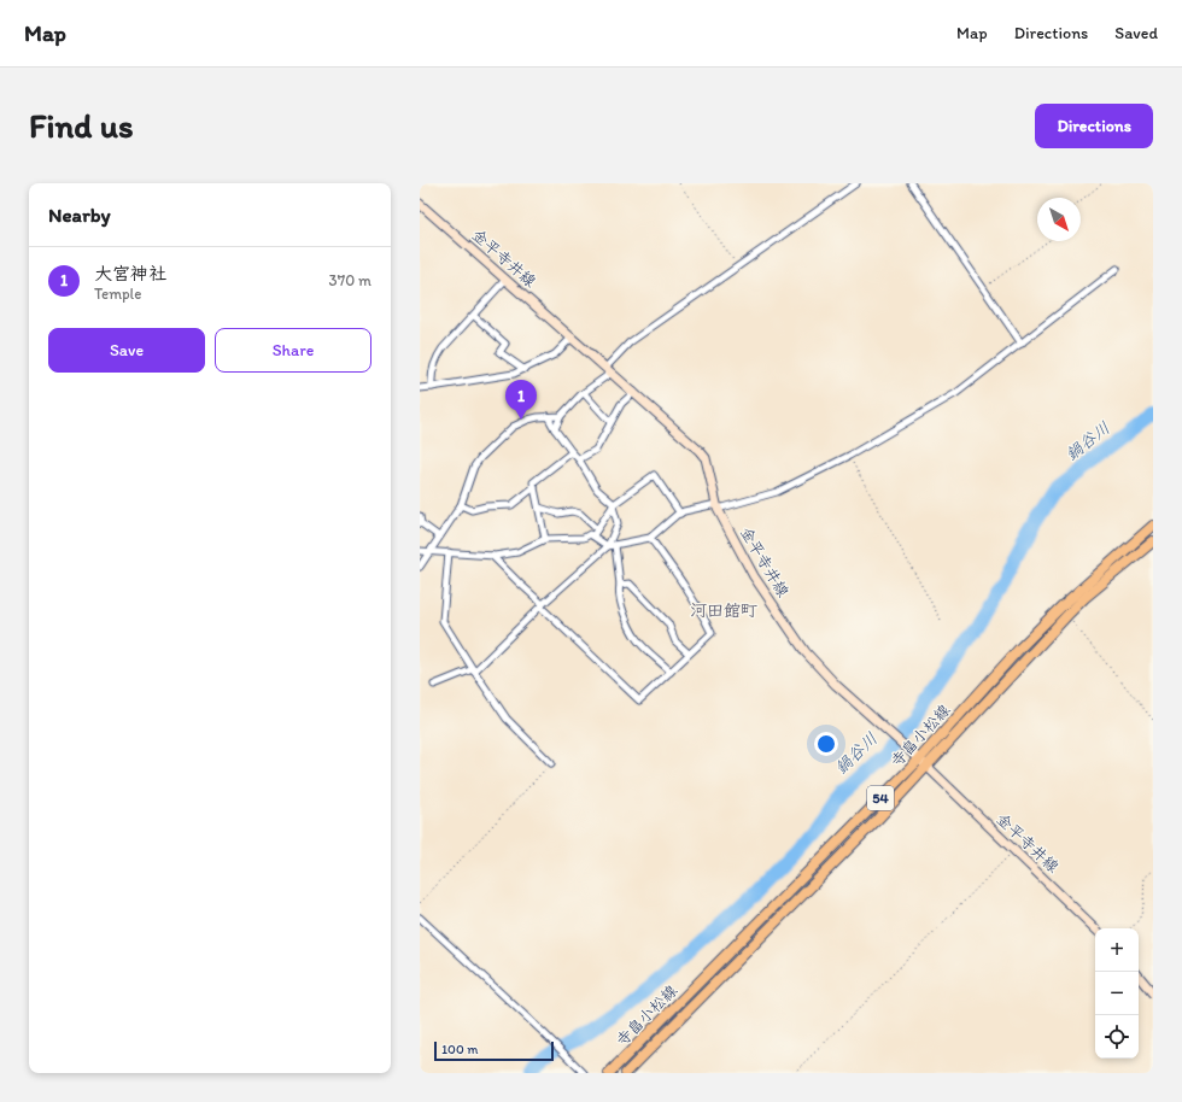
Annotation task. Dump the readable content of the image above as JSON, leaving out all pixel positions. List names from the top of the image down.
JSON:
{
  "streets": {
    "main road": ["金平寺井線", "寺畠小松線", "54"]
  },
  "crossings": [
    ["金平寺井線", "寺畠小松線"]
  ],
  "districts": ["河田館町"],
  "water": ["鍋谷川"],
  "scale_bar": "100 m",
  "north": "bottom right",
  "page": {
    "header": "Map",
    "nav": ["Map", "Directions", "Saved"],
    "buttons": [
      "Directions",
      ["Save", "Share"]
    ],
    "title": "Find us",
    "heading": "Nearby",
    "list": [
      {
        "mark": "1",
        "name": "大宮神社",
        "note": "Temple",
        "value": "370 m"
      }
    ],
    "pins": "1",
    "map_buttons": ["+", "−"],
    "scale": "100 m"
  }
}
